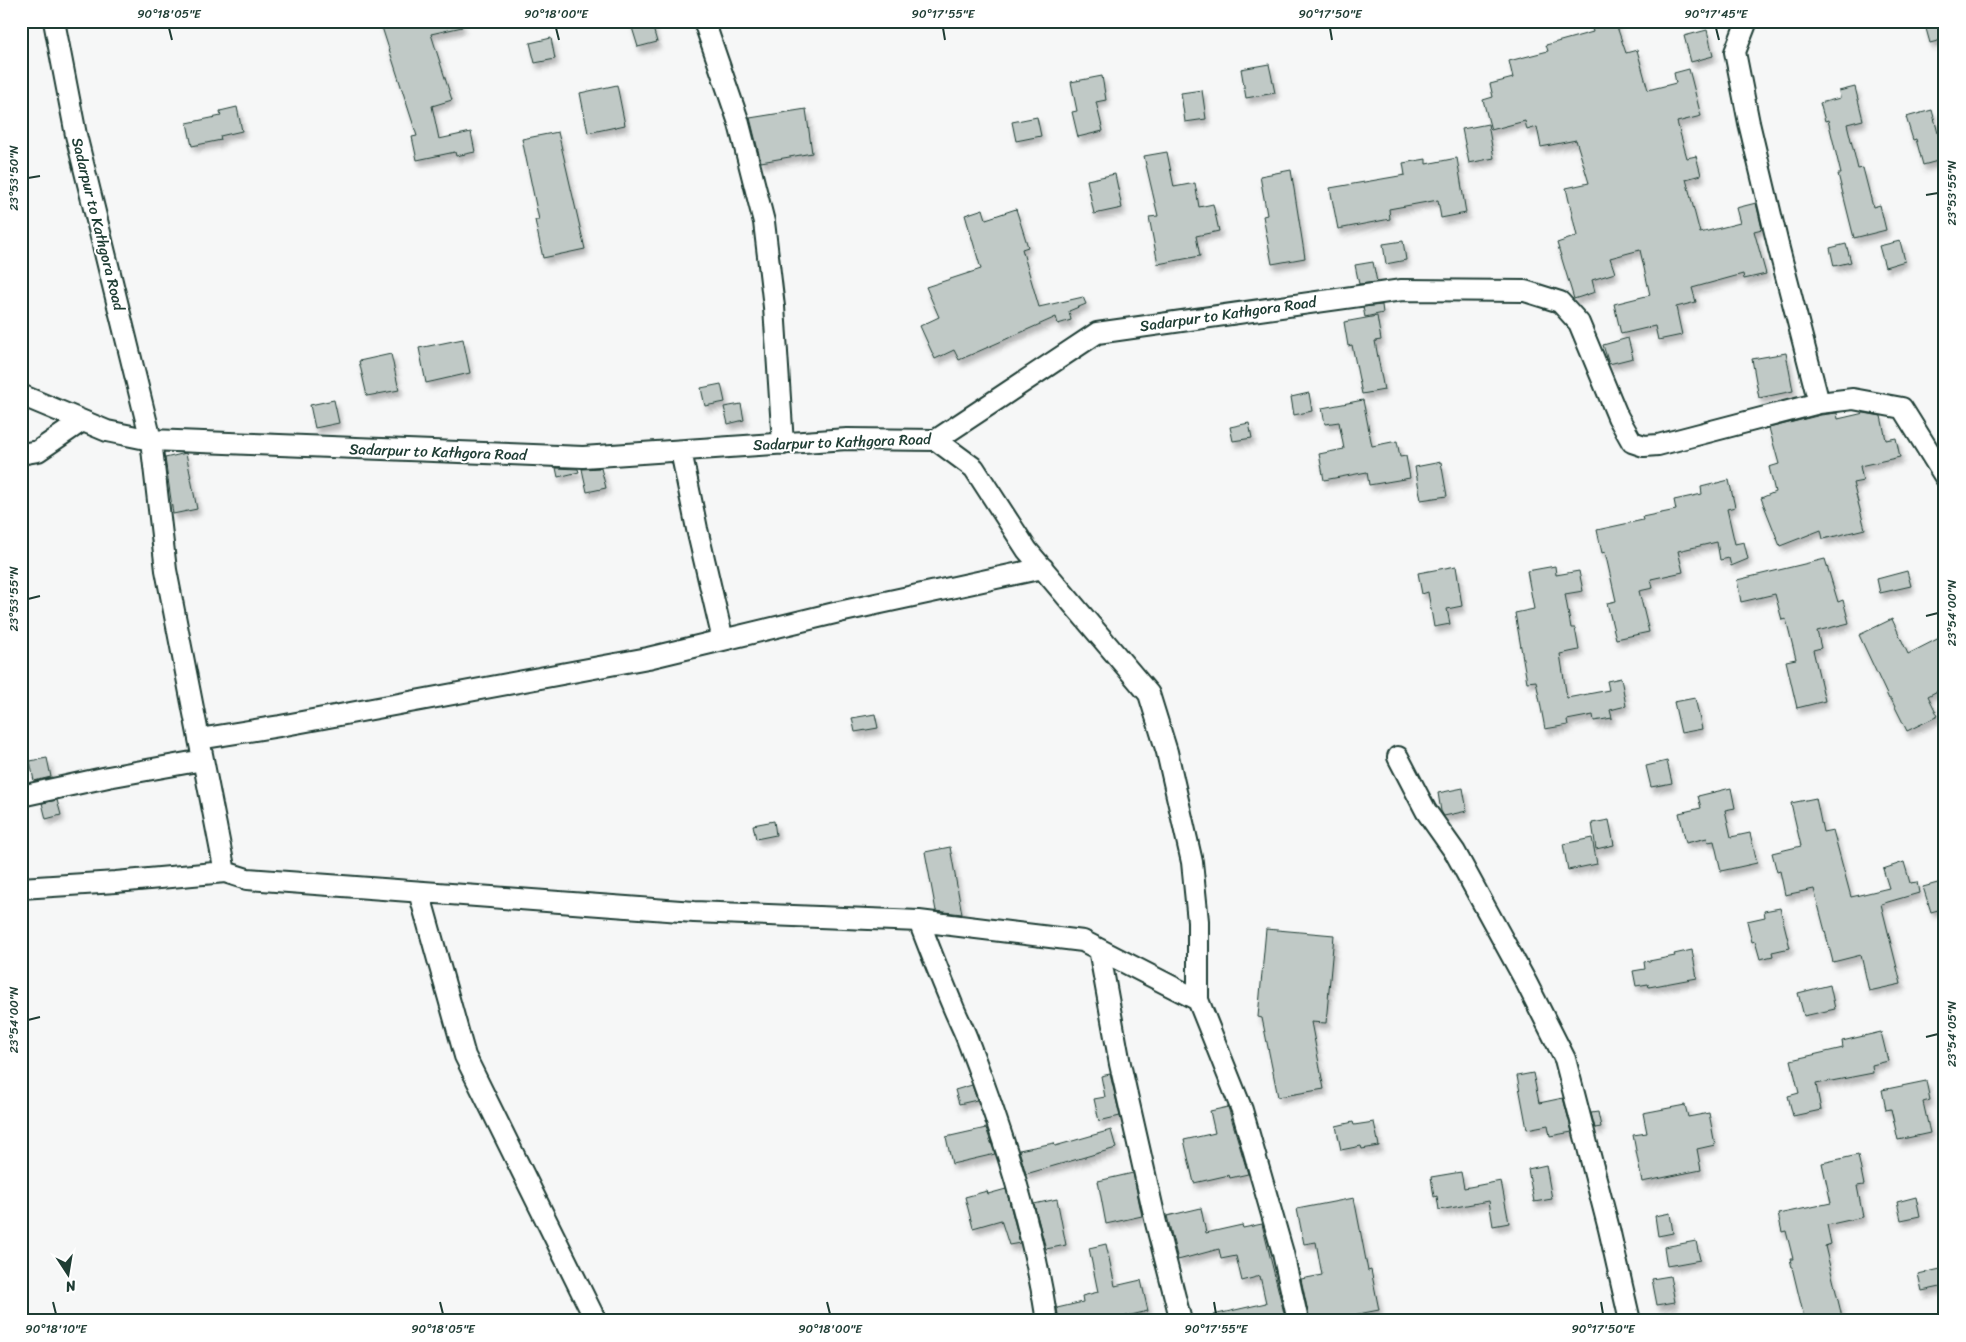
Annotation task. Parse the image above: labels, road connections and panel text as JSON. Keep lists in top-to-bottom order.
{
  "streets": {
    "street": ["Sadarpur to Kathgora Road"]
  },
  "north": "bottom",
  "coordinates": [
    "90°18'05\"E",
    "90°18'00\"E",
    "90°17'55\"E",
    "90°17'50\"E",
    "90°17'45\"E",
    "23°53'50\"N",
    "23°53'55\"N",
    "23°54'00\"N",
    "23°54'05\"N",
    "90°18'10\"E"
  ]
}
